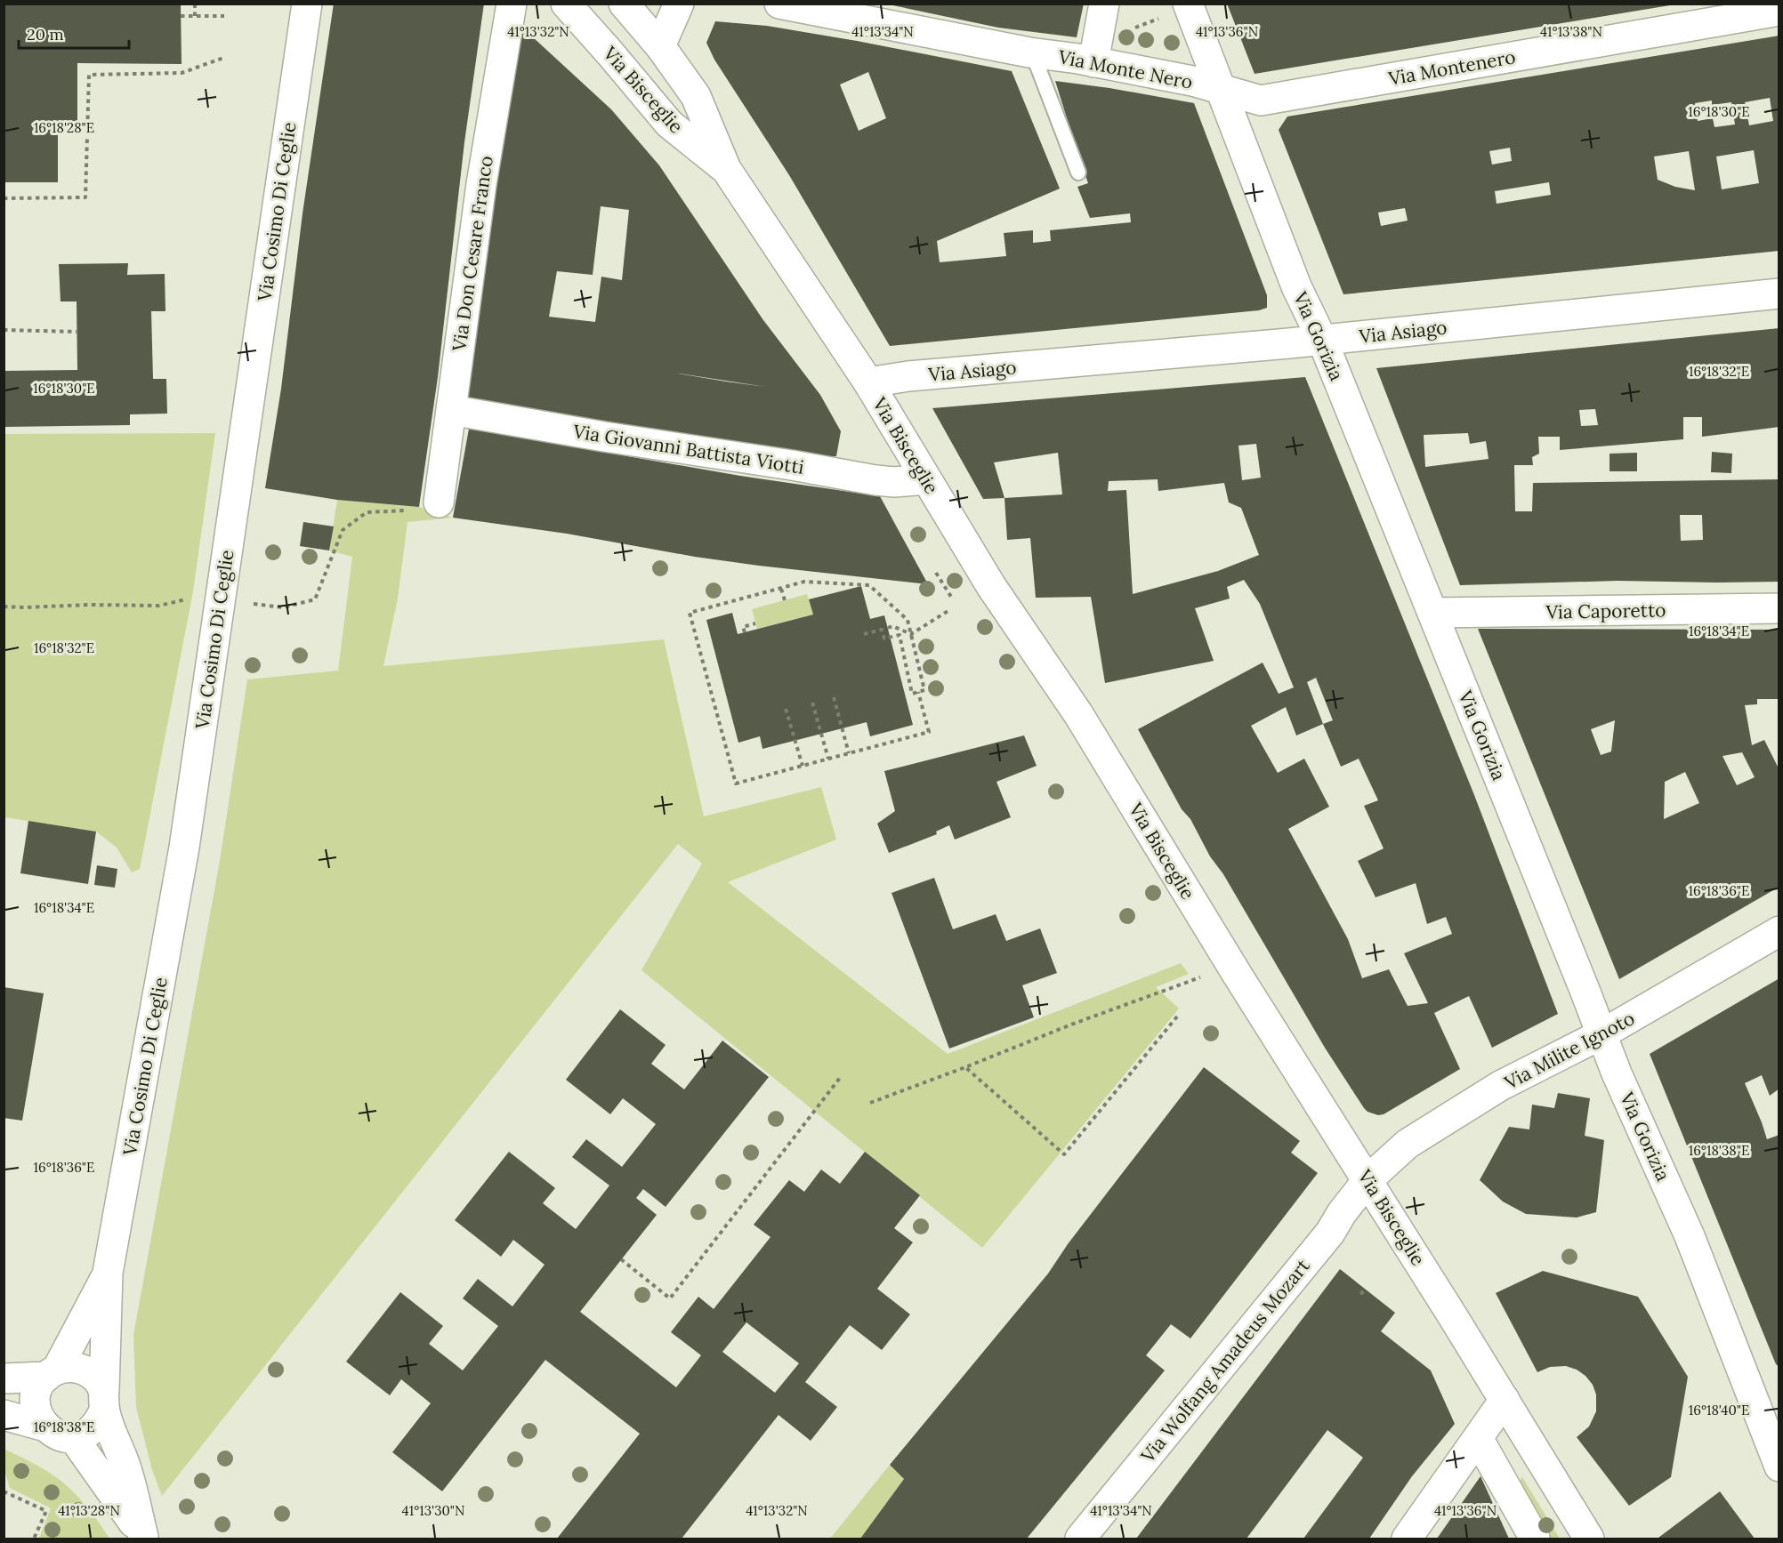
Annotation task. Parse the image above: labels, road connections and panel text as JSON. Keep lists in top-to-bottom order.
{
  "streets": {
    "street": [
      "Via Montenero",
      "Via Monte Nero",
      "Via Bisceglie",
      "Via Cosimo Di Ceglie",
      "Via Don Cesare Franco",
      "Via Asiago",
      "Via Gorizia",
      "Via Giovanni Battista Viotti",
      "Via Caporetto",
      "Via Milite Ignoto",
      "Via Wolfang Amadeus Mozart"
    ]
  },
  "crossings": [
    ["Via Montenero", "Via Monte Nero"],
    ["Via Montenero", "Via Gorizia"],
    ["Via Monte Nero", "Via Gorizia"],
    ["Via Bisceglie", "Via Asiago"],
    ["Via Bisceglie", "Via Giovanni Battista Viotti"],
    ["Via Bisceglie", "Via Milite Ignoto"],
    ["Via Bisceglie", "Via Wolfang Amadeus Mozart"],
    ["Via Don Cesare Franco", "Via Giovanni Battista Viotti"],
    ["Via Asiago", "Via Gorizia"],
    ["Via Gorizia", "Via Caporetto"],
    ["Via Gorizia", "Via Milite Ignoto"],
    ["Via Milite Ignoto", "Via Wolfang Amadeus Mozart"]
  ],
  "scale_bar": "20 m",
  "coordinates": [
    "41°13'32\"N",
    "41°13'34\"N",
    "41°13'36\"N",
    "41°13'38\"N",
    "16°18'30\"E",
    "16°18'28\"E",
    "16°18'32\"E",
    "16°18'34\"E",
    "16°18'36\"E",
    "16°18'38\"E",
    "16°18'40\"E",
    "41°13'28\"N",
    "41°13'30\"N"
  ]
}
